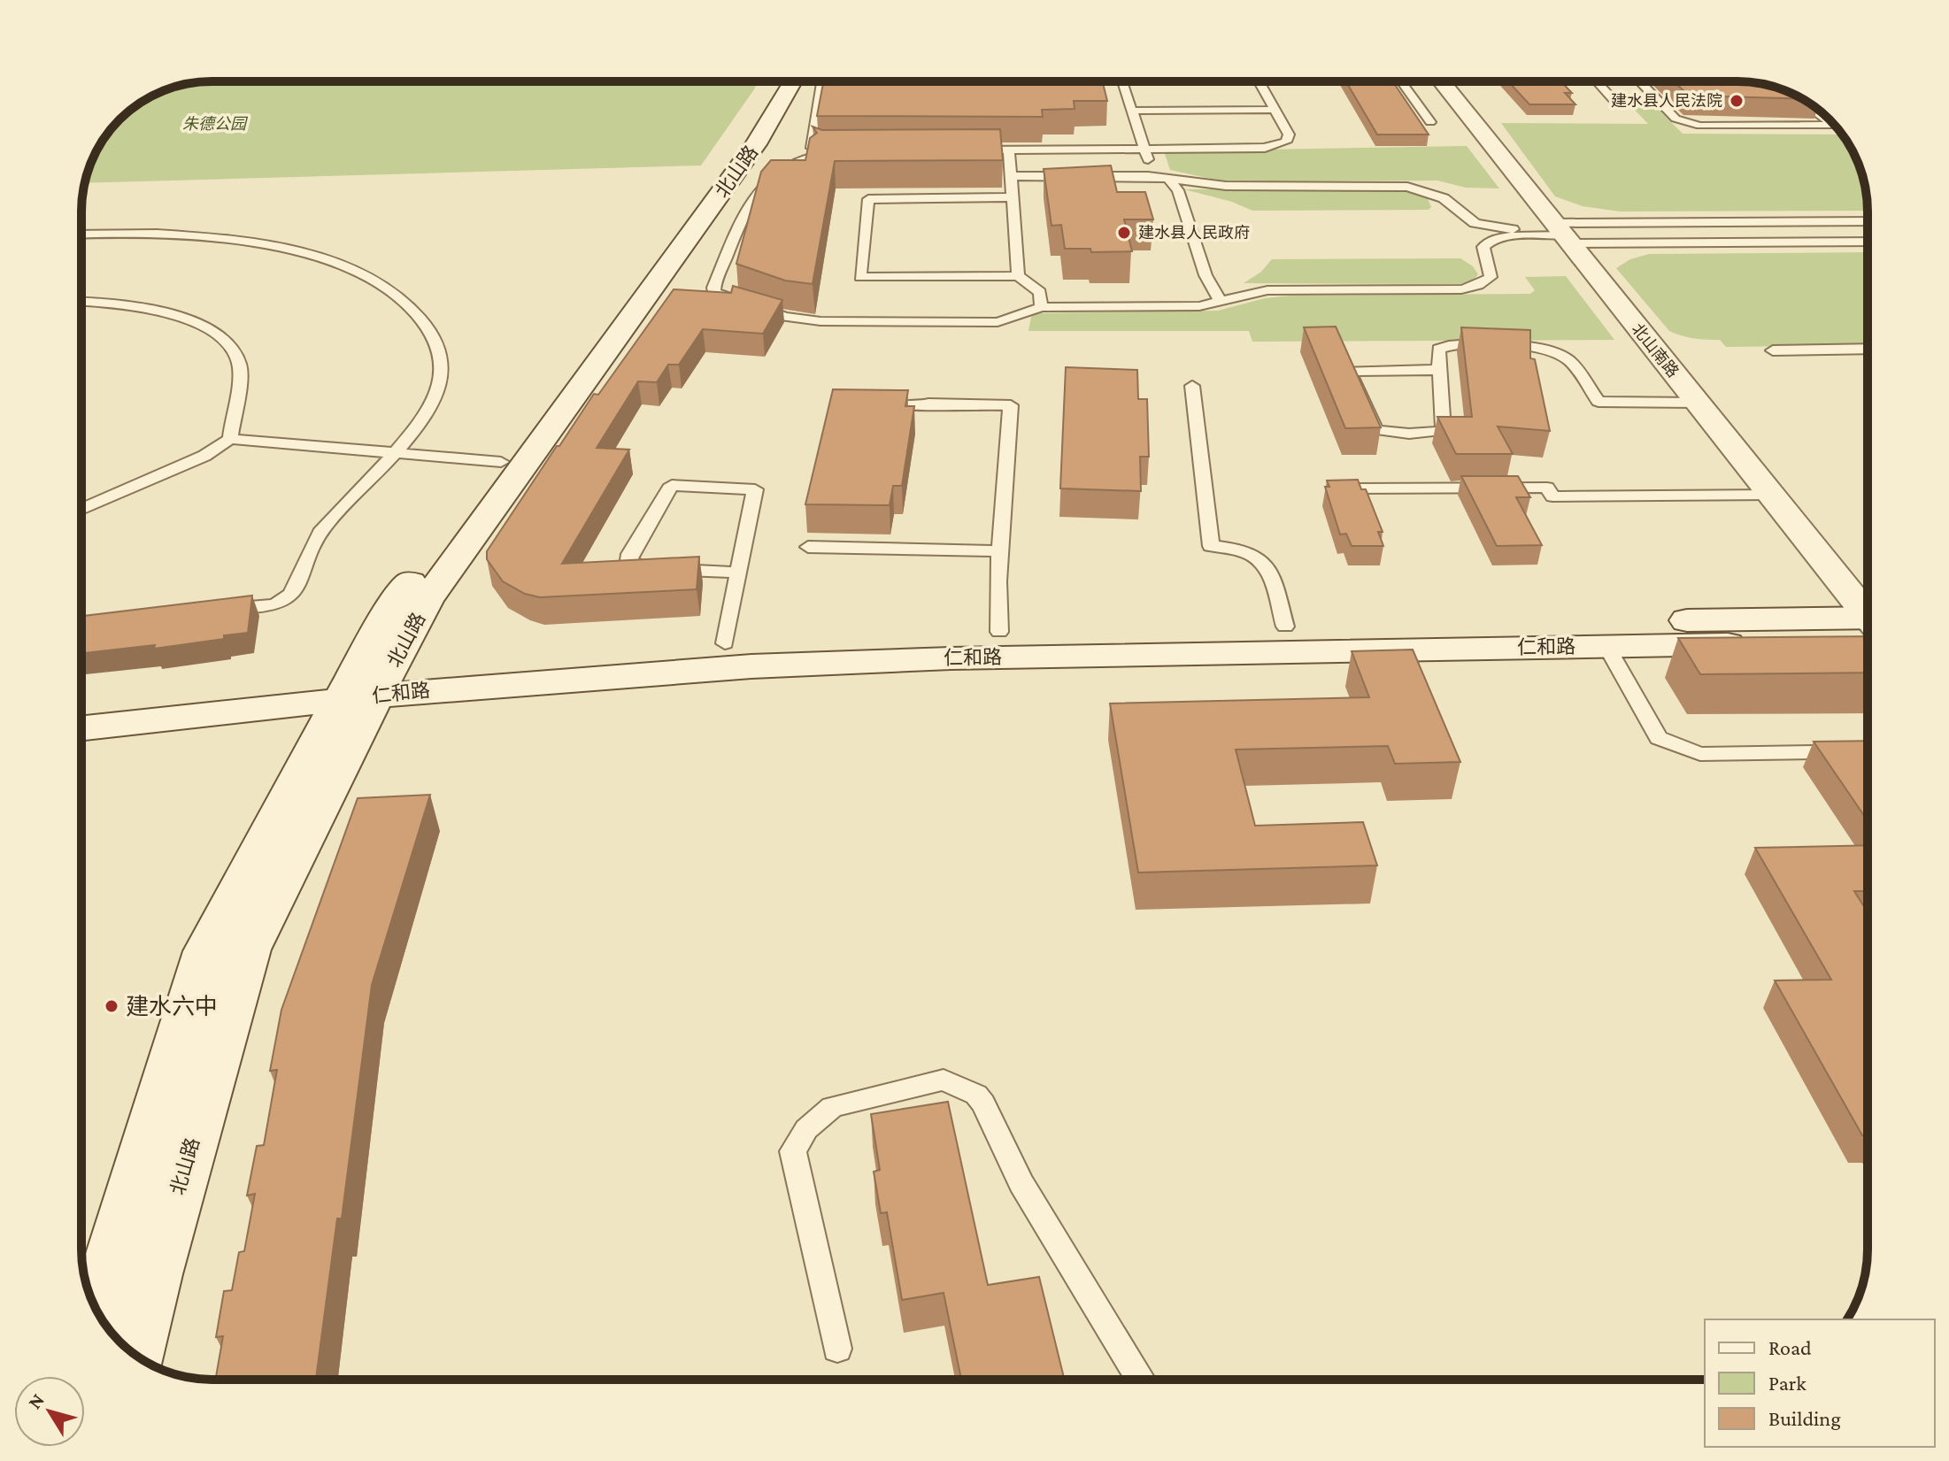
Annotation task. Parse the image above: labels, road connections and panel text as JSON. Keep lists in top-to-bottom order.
{
  "streets": {
    "street": ["北山路", "北山南路", "仁和路"]
  },
  "crossings": [
    ["北山路", "仁和路"]
  ],
  "parks": ["朱德公园"],
  "places": ["建水县人民法院", "建水县人民政府", "建水六中"],
  "legend": ["Road", "Park", "Building"],
  "north": "top left"
}
